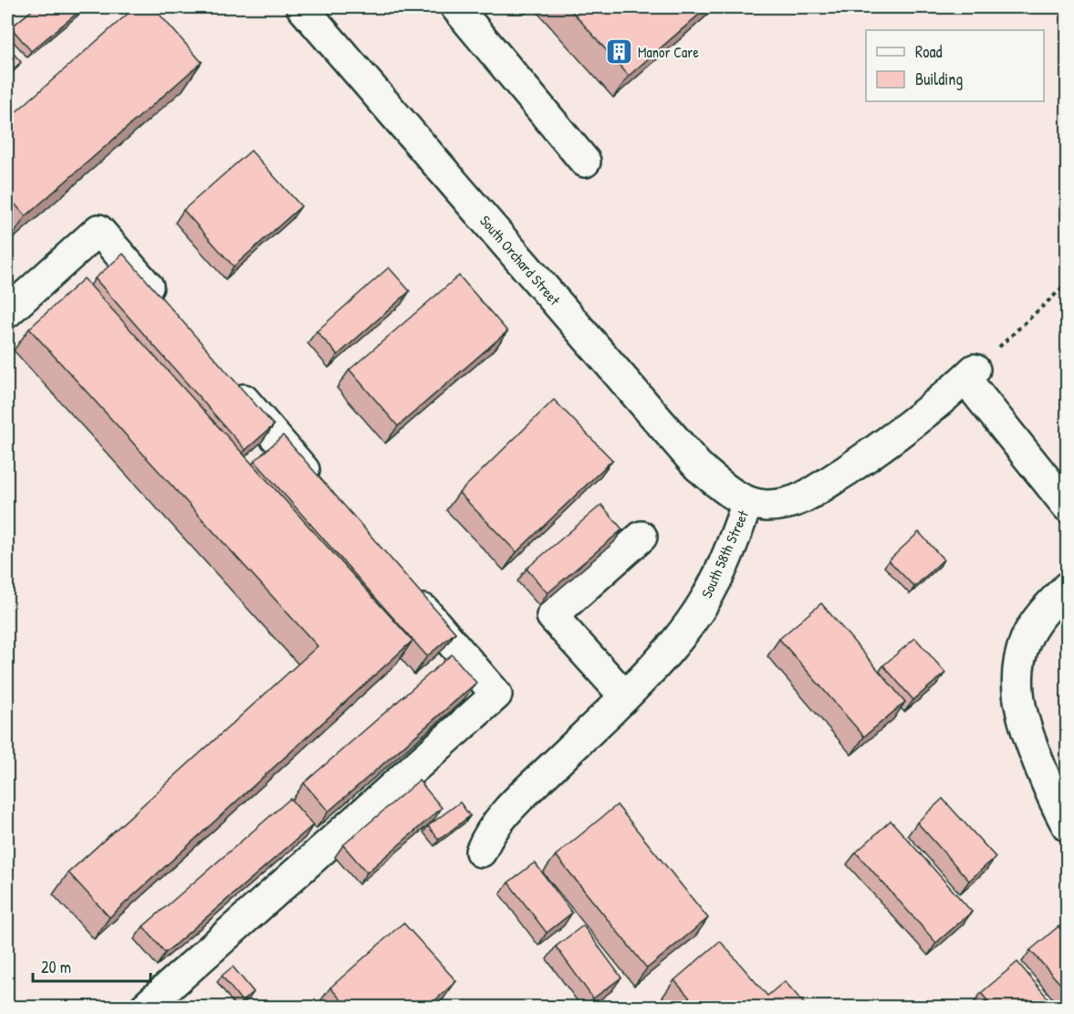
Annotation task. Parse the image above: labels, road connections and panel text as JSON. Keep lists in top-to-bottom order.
{
  "streets": {
    "street": ["South Orchard Street", "South 58th Street"]
  },
  "crossings": [
    ["South Orchard Street", "South 58th Street"]
  ],
  "places": {
    "building": ["Manor Care"]
  },
  "legend": ["Road", "Building"],
  "scale_bar": "20 m"
}
